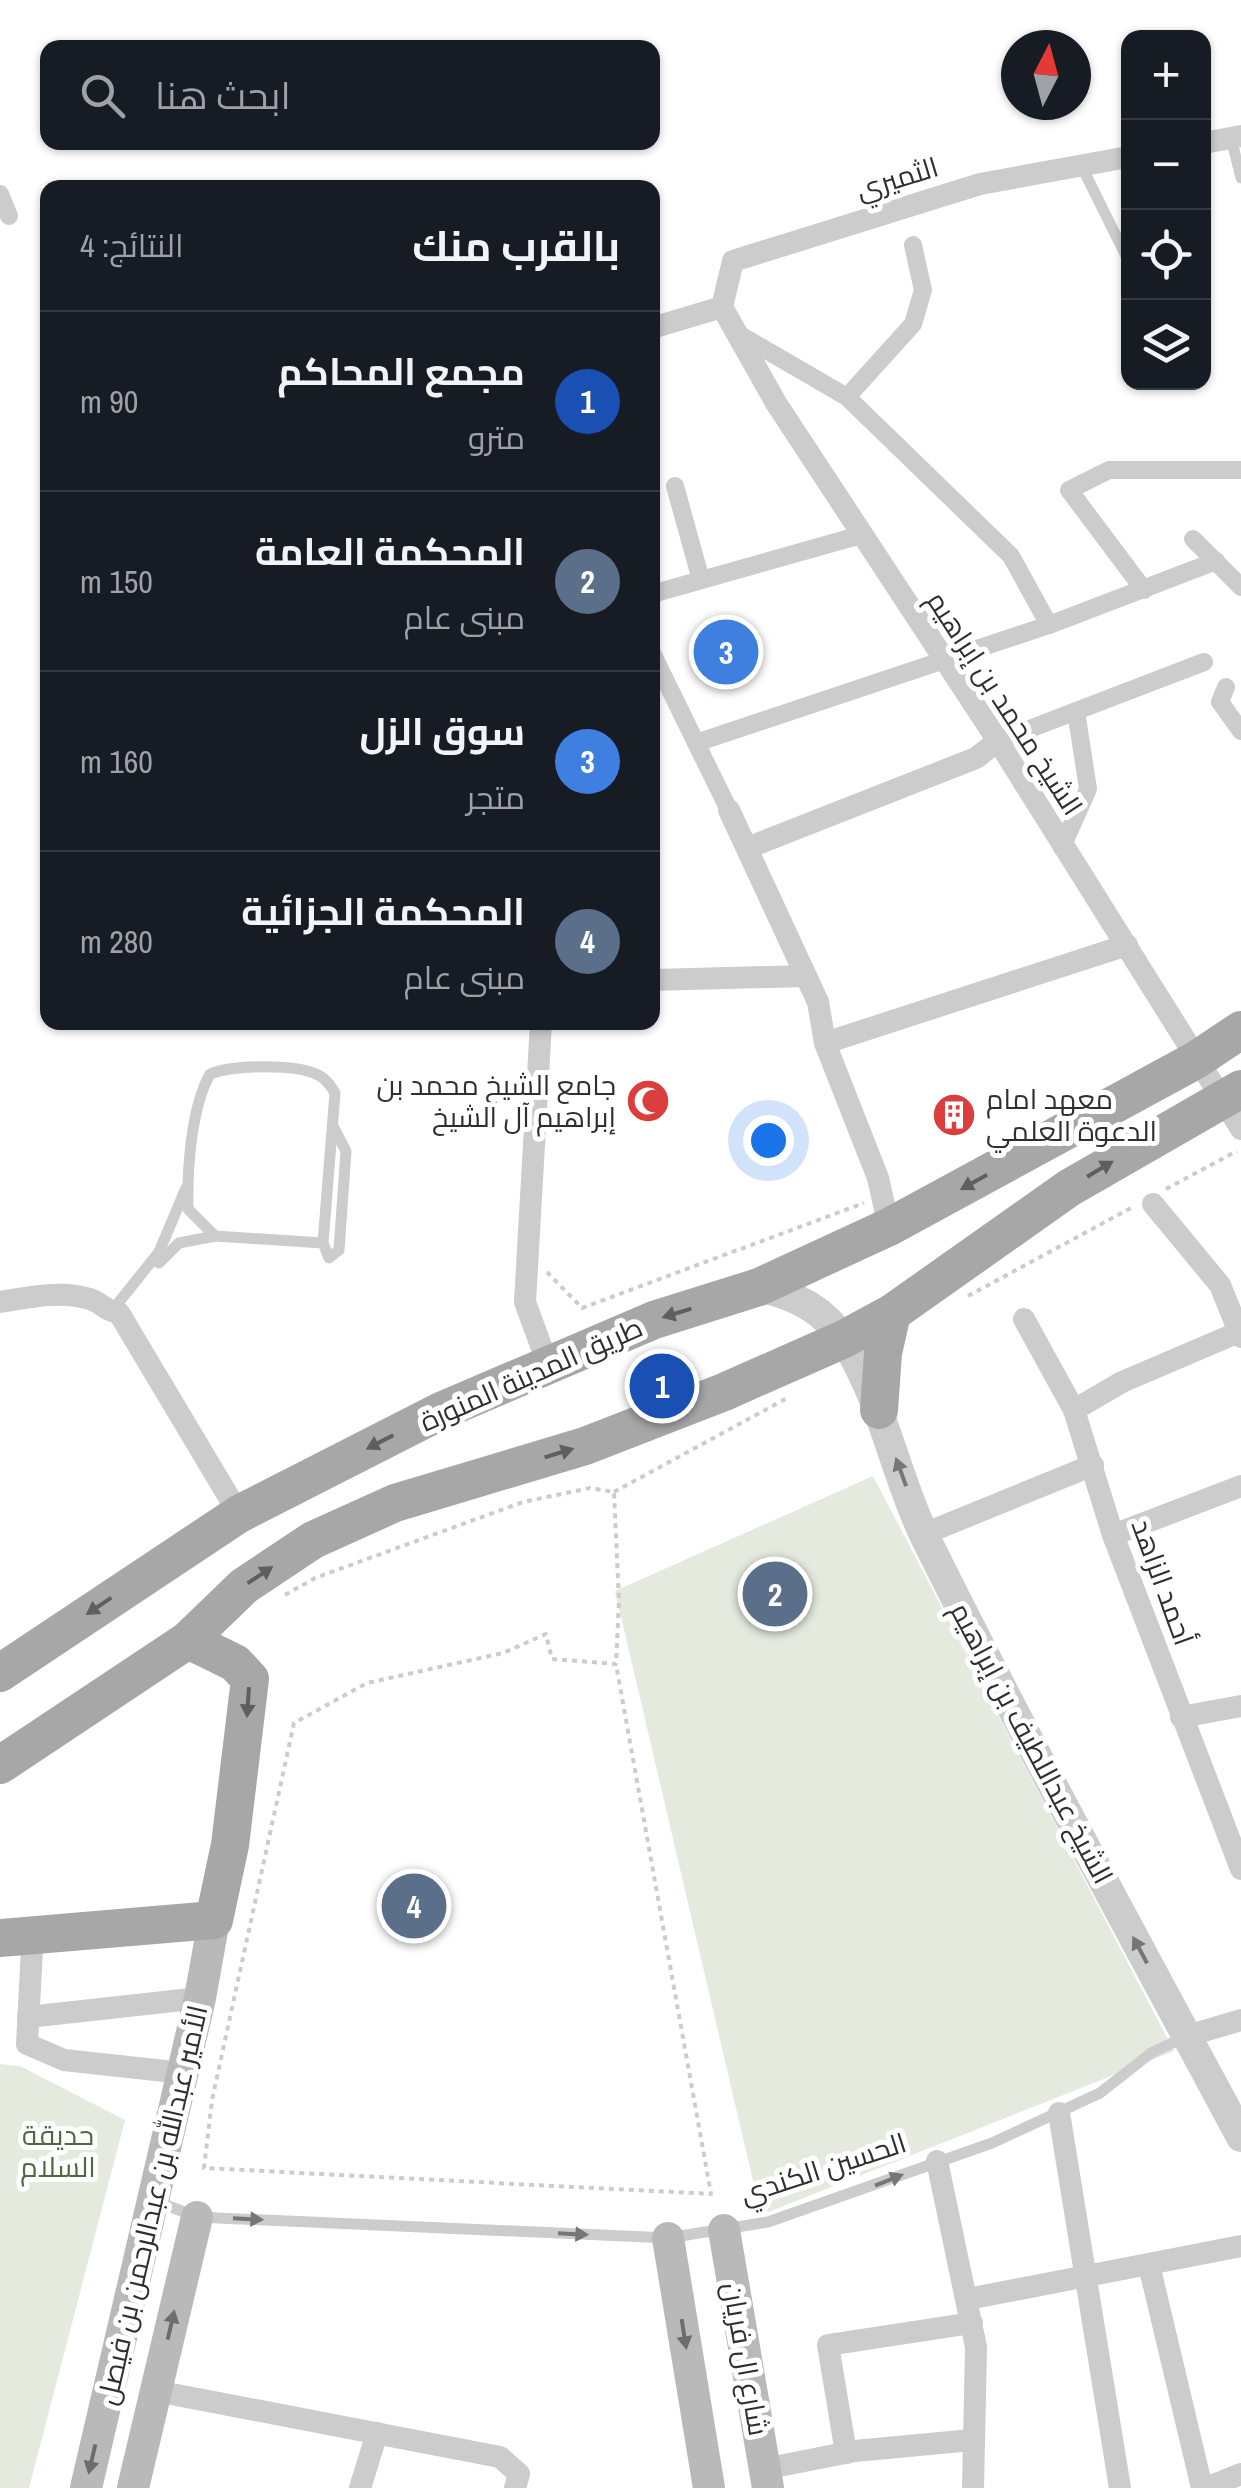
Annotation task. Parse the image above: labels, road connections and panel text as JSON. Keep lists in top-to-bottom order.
{
  "streets": {
    "main road": ["طريق المدينة المنورة", "الأمير عبدالله بن عبدالرحمن بن فيصل", "شارع ال فريان"],
    "street": [
      "الثميري",
      "الشيخ محمد بن إبراهيم",
      "أحمد الزاهد",
      "الشيخ عبداللطيف بن إبراهيم",
      "الحسين الكندي"
    ]
  },
  "crossings": [
    ["الثميري", "الشيخ محمد بن إبراهيم"],
    ["الشيخ محمد بن إبراهيم", "طريق المدينة المنورة"],
    ["طريق المدينة المنورة", "الشيخ عبداللطيف بن إبراهيم"],
    ["الشيخ عبداللطيف بن إبراهيم", "الحسين الكندي"],
    ["الحسين الكندي", "الأمير عبدالله بن عبدالرحمن بن فيصل"],
    ["الحسين الكندي", "شارع ال فريان"]
  ],
  "one_way": ["الشيخ عبداللطيف بن إبراهيم", "الحسين الكندي"],
  "parks": ["حديقة السلام"],
  "places": {
    "mosque": ["جامع الشيخ محمد بن إبراهيم آل الشيخ"],
    "building": ["معهد امام الدعوة العلمي"]
  },
  "north": "top",
  "page": {
    "map_buttons": ["+", "−"],
    "search": "ابحث هنا",
    "heading": ["بالقرب منك", "النتائج: 4"],
    "list": [
      {
        "mark": "1",
        "name": "مجمع المحاكم",
        "note": "مترو",
        "value": "90 m"
      },
      {
        "mark": "2",
        "name": "المحكمة العامة",
        "note": "مبنى عام",
        "value": "150 m"
      },
      {
        "mark": "3",
        "name": "سوق الزل",
        "note": "متجر",
        "value": "160 m"
      },
      {
        "mark": "4",
        "name": "المحكمة الجزائية",
        "note": "مبنى عام",
        "value": "280 m"
      }
    ],
    "pins": [
      "3",
      "1",
      "2",
      "4"
    ]
  }
}
